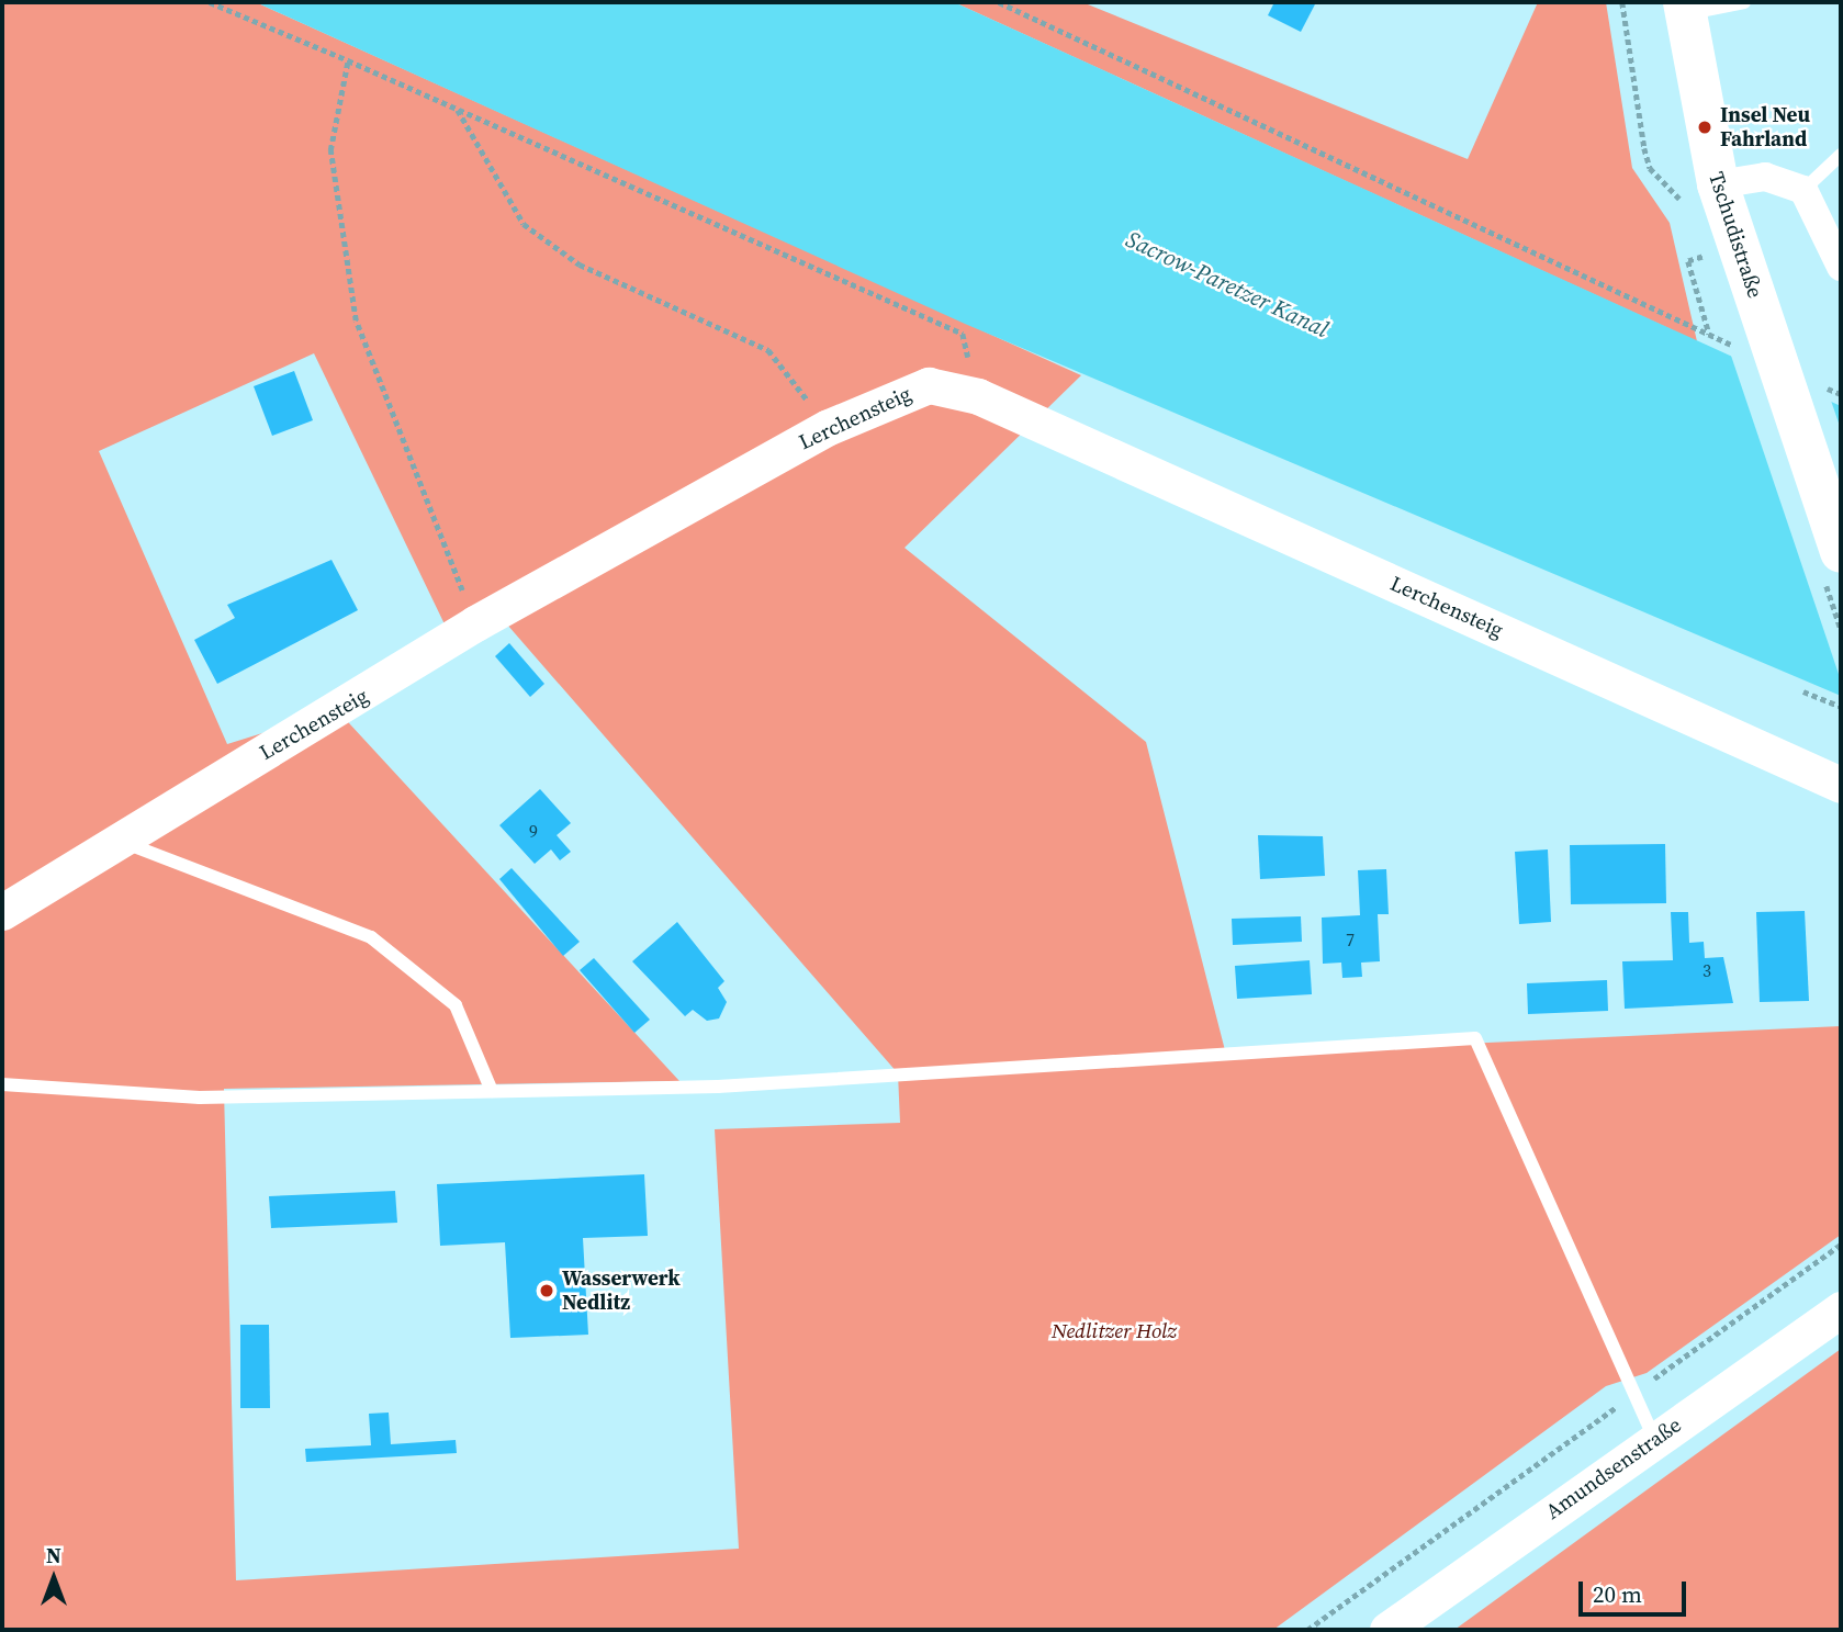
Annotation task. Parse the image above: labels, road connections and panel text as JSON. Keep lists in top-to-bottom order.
{
  "streets": {
    "main road": ["Tschudistraße"],
    "street": ["Lerchensteig", "Amundsenstraße"]
  },
  "water": ["Sacrow-Paretzer Kanal"],
  "parks": ["Nedlitzer Holz"],
  "places": ["Insel Neu Fahrland", "Wasserwerk Nedlitz"],
  "house_numbers": ["9", "7", "3"],
  "scale_bar": "20 m",
  "north": "top"
}
